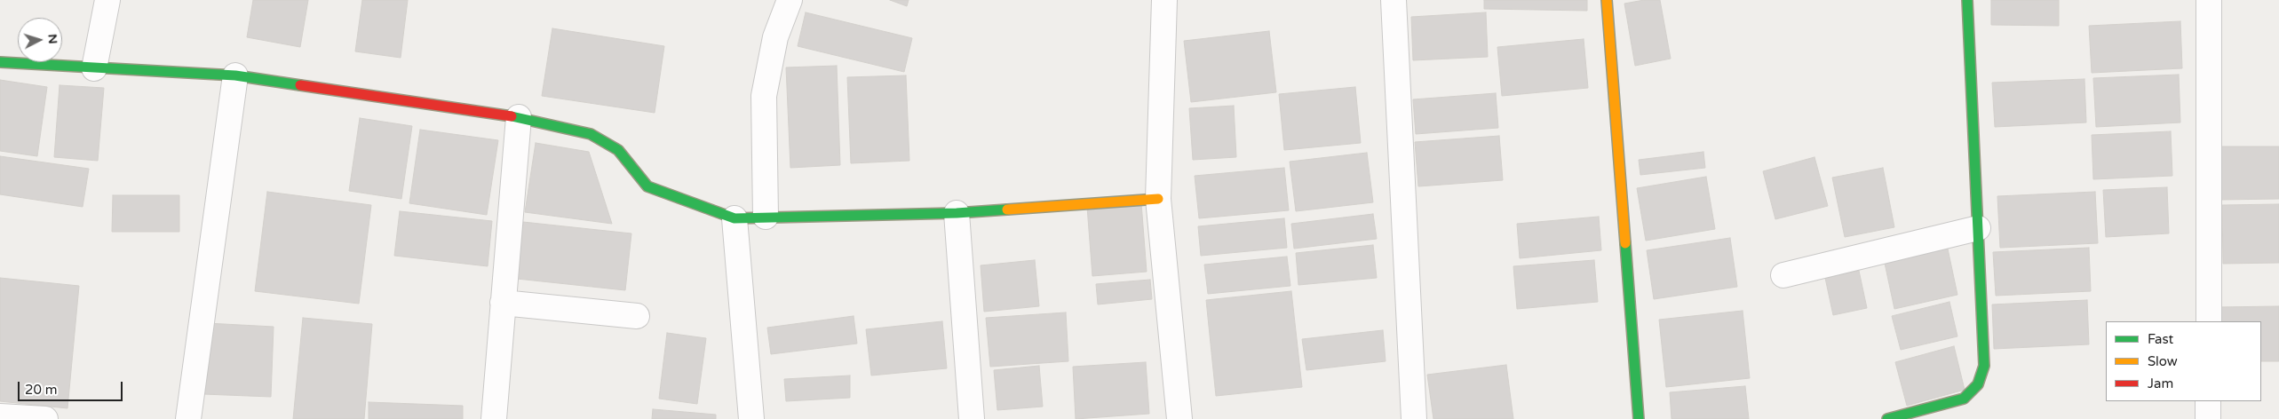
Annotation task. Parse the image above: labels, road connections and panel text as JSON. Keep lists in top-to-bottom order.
{
  "legend": ["Fast", "Slow", "Jam"],
  "scale_bar": "20 m",
  "north": "right"
}
